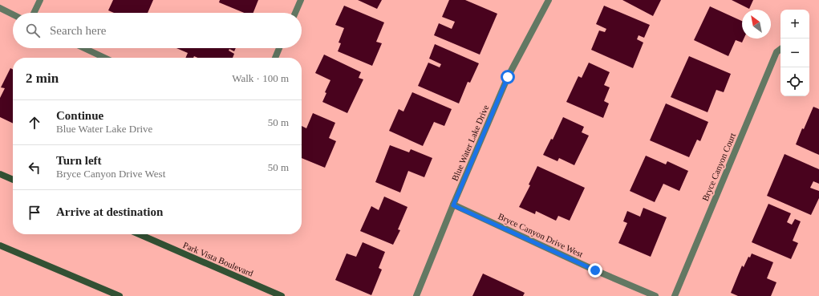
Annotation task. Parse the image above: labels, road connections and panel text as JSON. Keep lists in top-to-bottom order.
{
  "streets": {
    "main road": ["Park Vista Boulevard"],
    "street": ["Blue Water Lake Drive", "Bryce Canyon Court", "Bryce Canyon Drive West"]
  },
  "crossings": [
    ["Blue Water Lake Drive", "Bryce Canyon Drive West"]
  ],
  "north": "top left",
  "page": {
    "map_buttons": ["+", "−"],
    "search": "Search here",
    "heading": ["2 min", "Walk · 100 m"],
    "list": [
      ["Continue", "Blue Water Lake Drive", "50 m"],
      ["Turn left", "Bryce Canyon Drive West", "50 m"],
      "Arrive at destination"
    ]
  }
}
